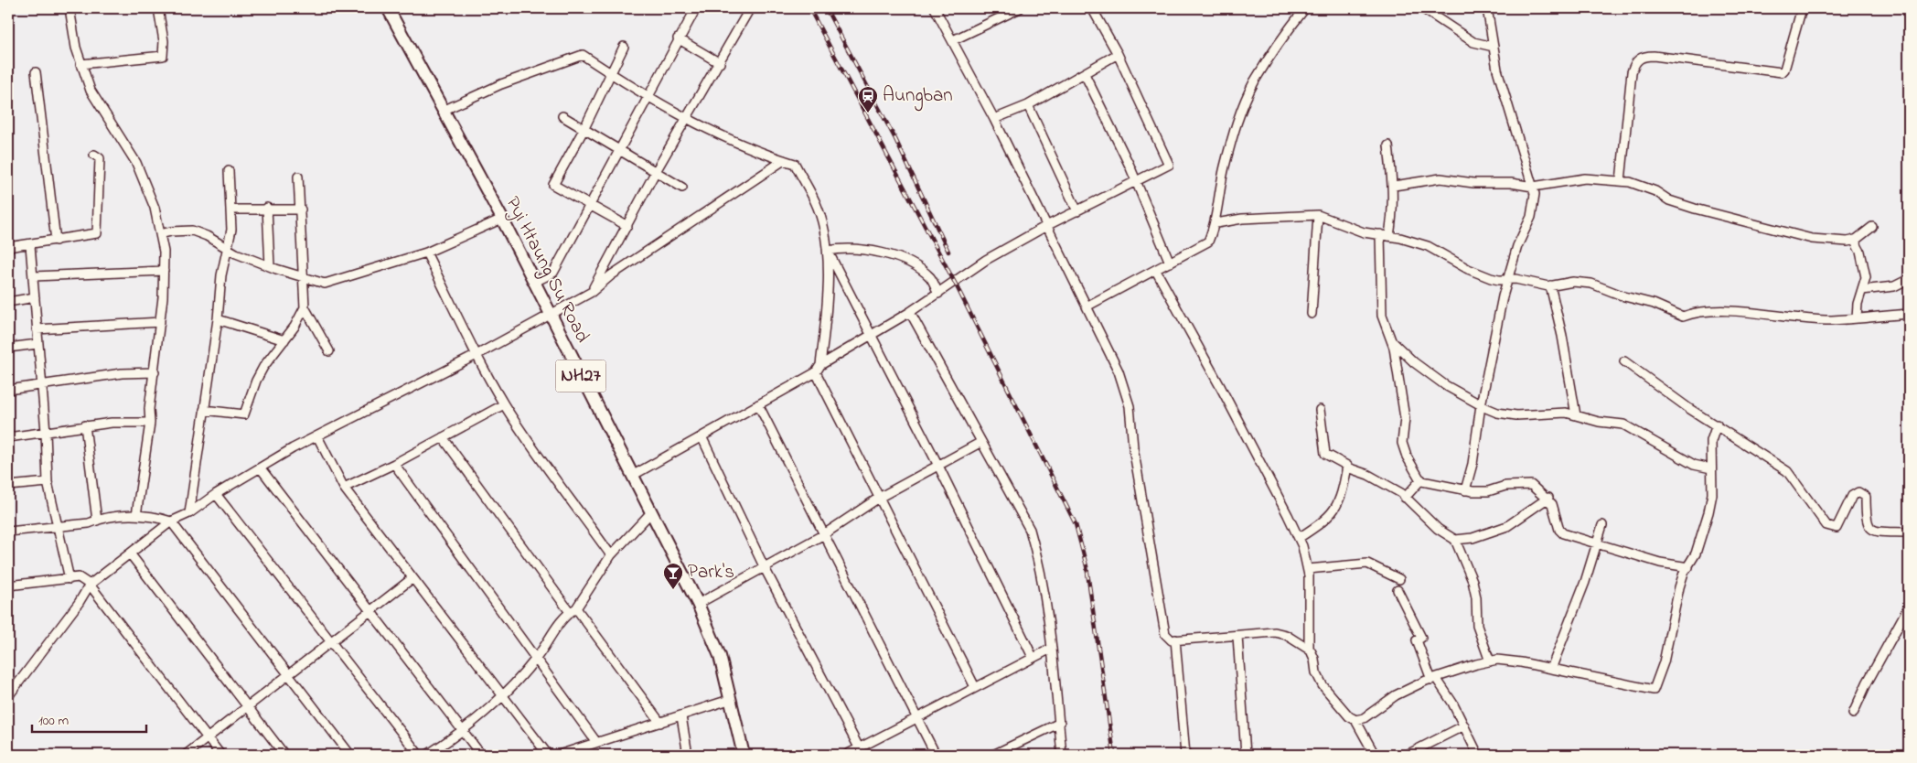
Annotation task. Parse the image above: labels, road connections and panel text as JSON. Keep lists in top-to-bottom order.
{
  "streets": {
    "highway": ["Pyi Htaung Su Road", "NH27"]
  },
  "places": {
    "station": ["Aungban"],
    "bar": ["Park's"]
  },
  "scale_bar": "100 m"
}
